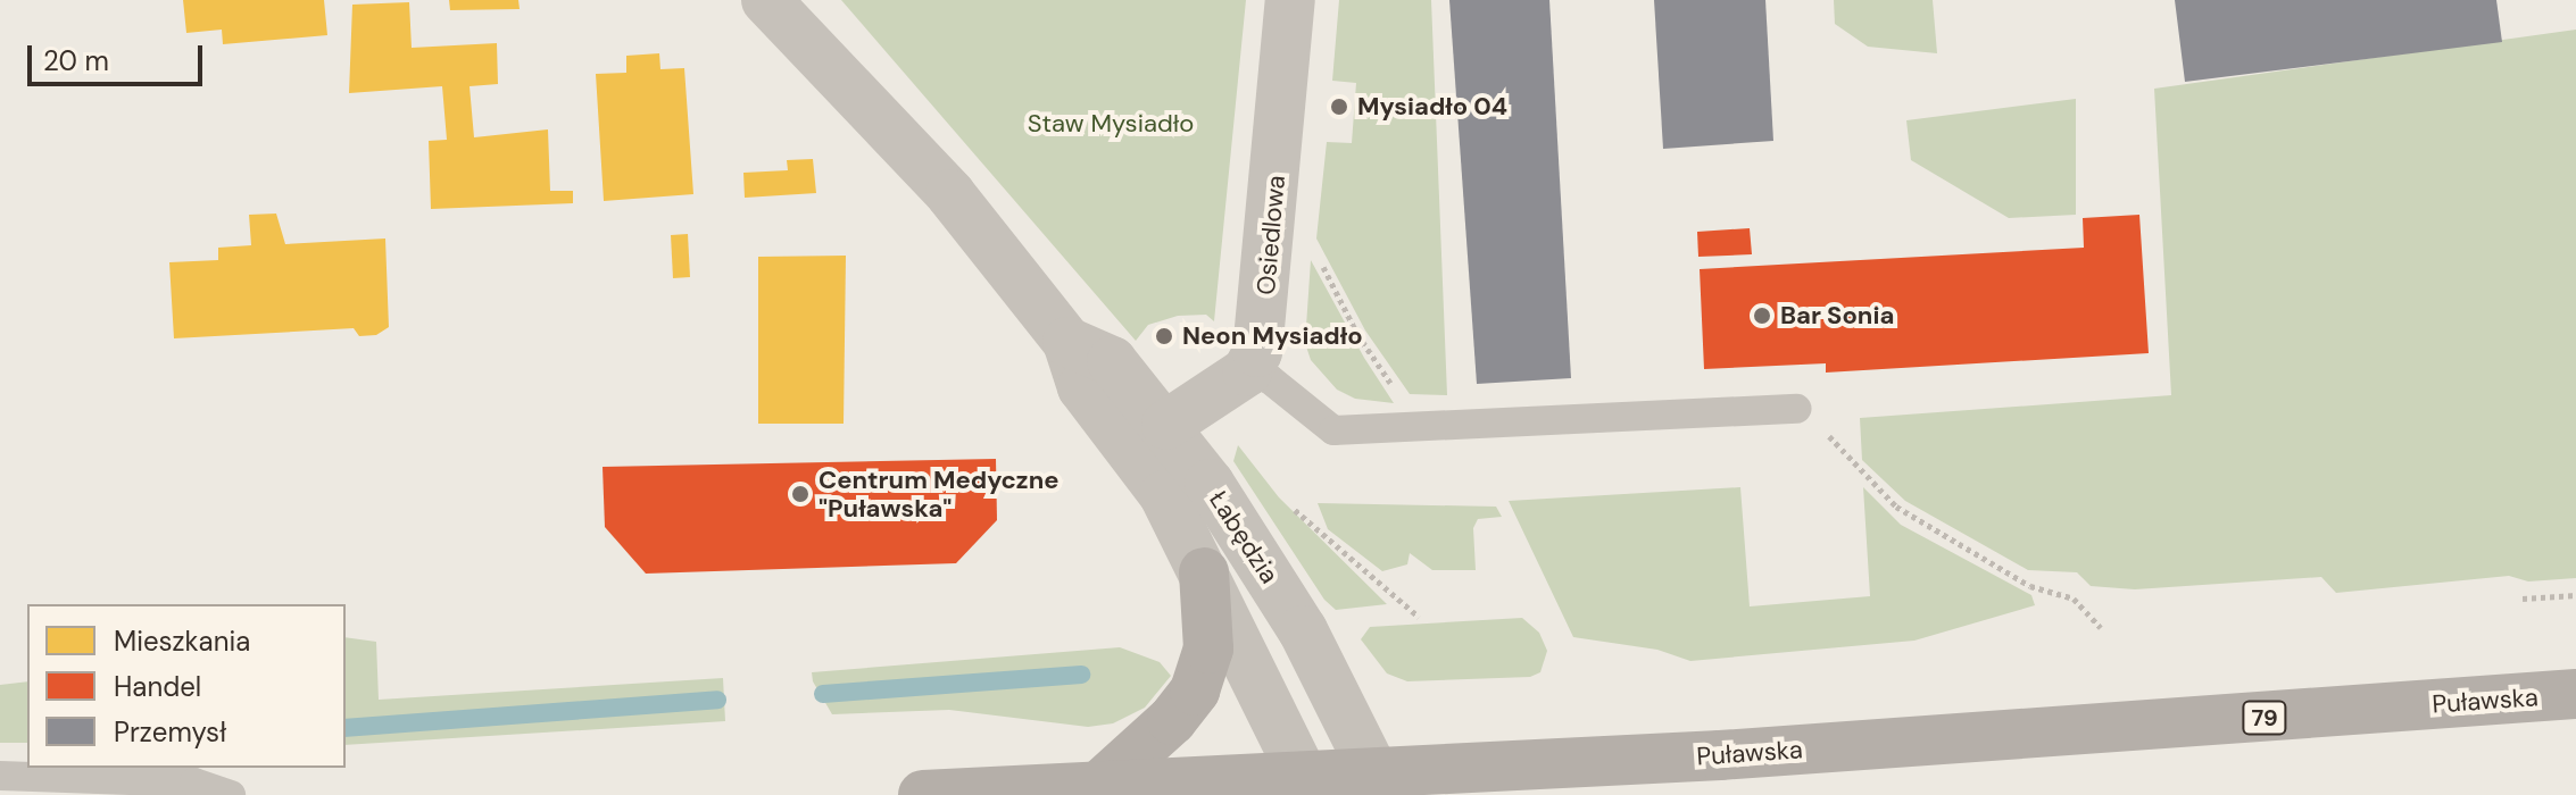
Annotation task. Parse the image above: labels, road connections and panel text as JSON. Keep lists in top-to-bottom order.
{
  "streets": {
    "main road": ["Puławska", "79"],
    "street": ["Osiedlowa", "Łabędzia"]
  },
  "crossings": [
    ["Łabędzia", "Puławska"]
  ],
  "parks": ["Staw Mysiadło"],
  "places": [
    "Mysiadło 04",
    "Bar Sonia",
    "Neon Mysiadło",
    "Centrum Medyczne \"Puławska\""
  ],
  "legend": ["Mieszkania", "Handel", "Przemysł"],
  "scale_bar": "20 m"
}
